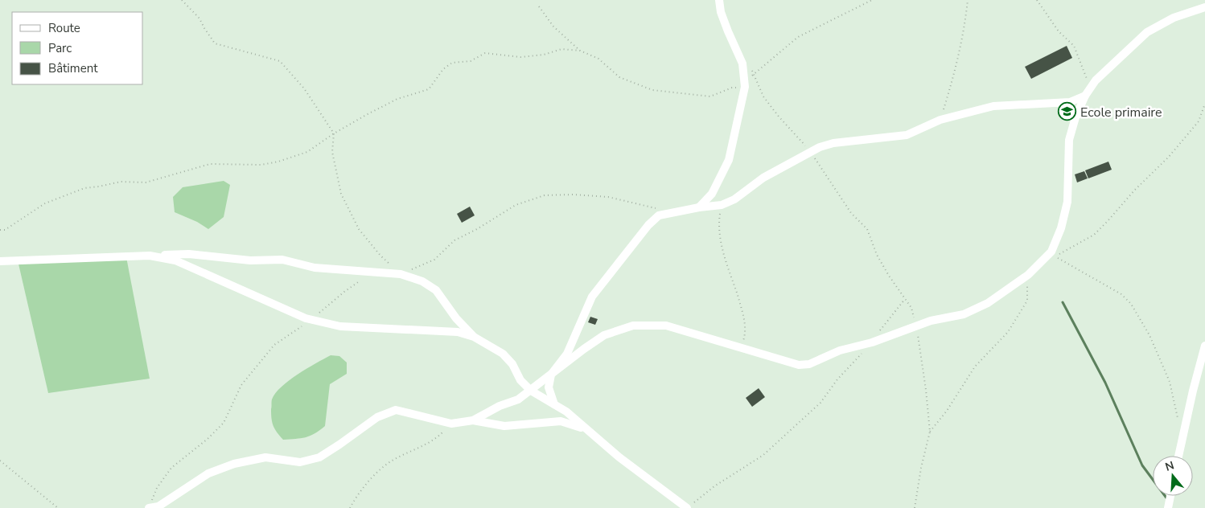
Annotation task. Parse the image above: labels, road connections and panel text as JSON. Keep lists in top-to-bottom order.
{
  "places": {
    "school or university": ["Ecole primaire"]
  },
  "legend": ["Route", "Parc", "Bâtiment"],
  "north": "top"
}
